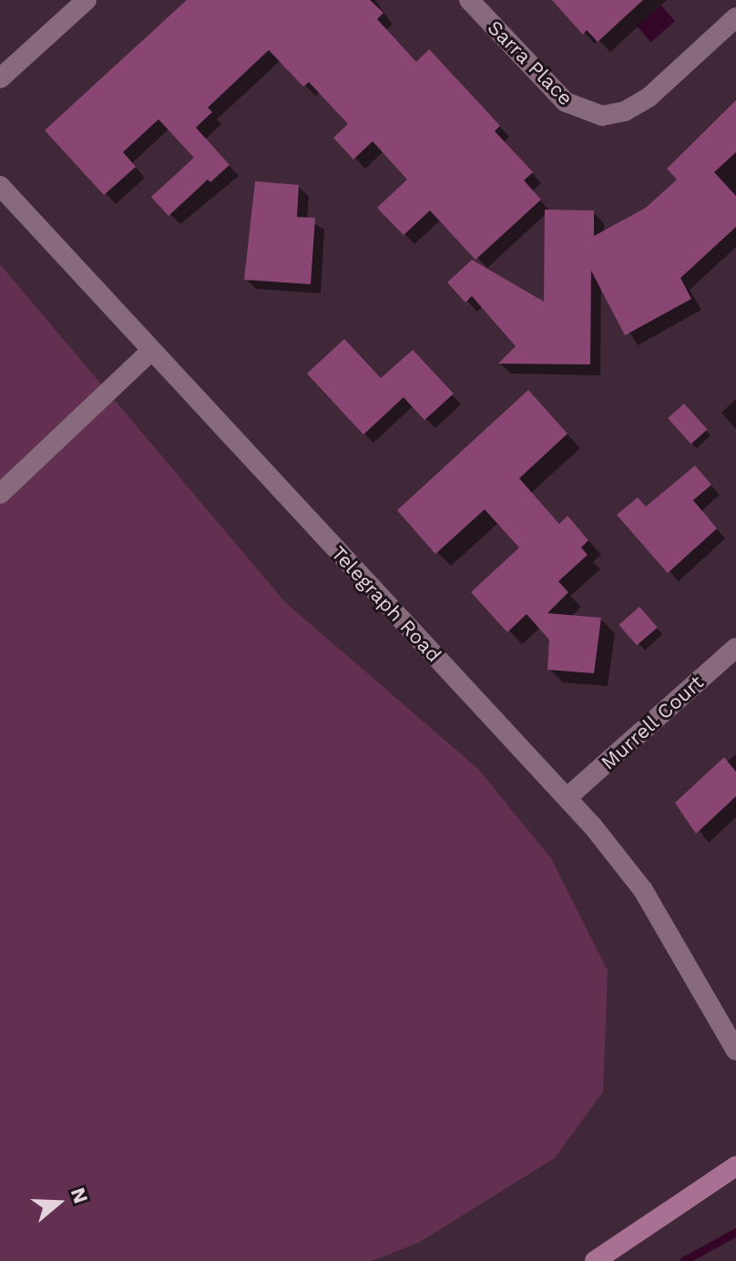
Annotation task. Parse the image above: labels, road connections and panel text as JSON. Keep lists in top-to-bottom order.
{
  "streets": {
    "street": ["Sarra Place", "Telegraph Road", "Murrell Court"]
  },
  "crossings": [
    ["Telegraph Road", "Murrell Court"]
  ],
  "north": "right"
}
